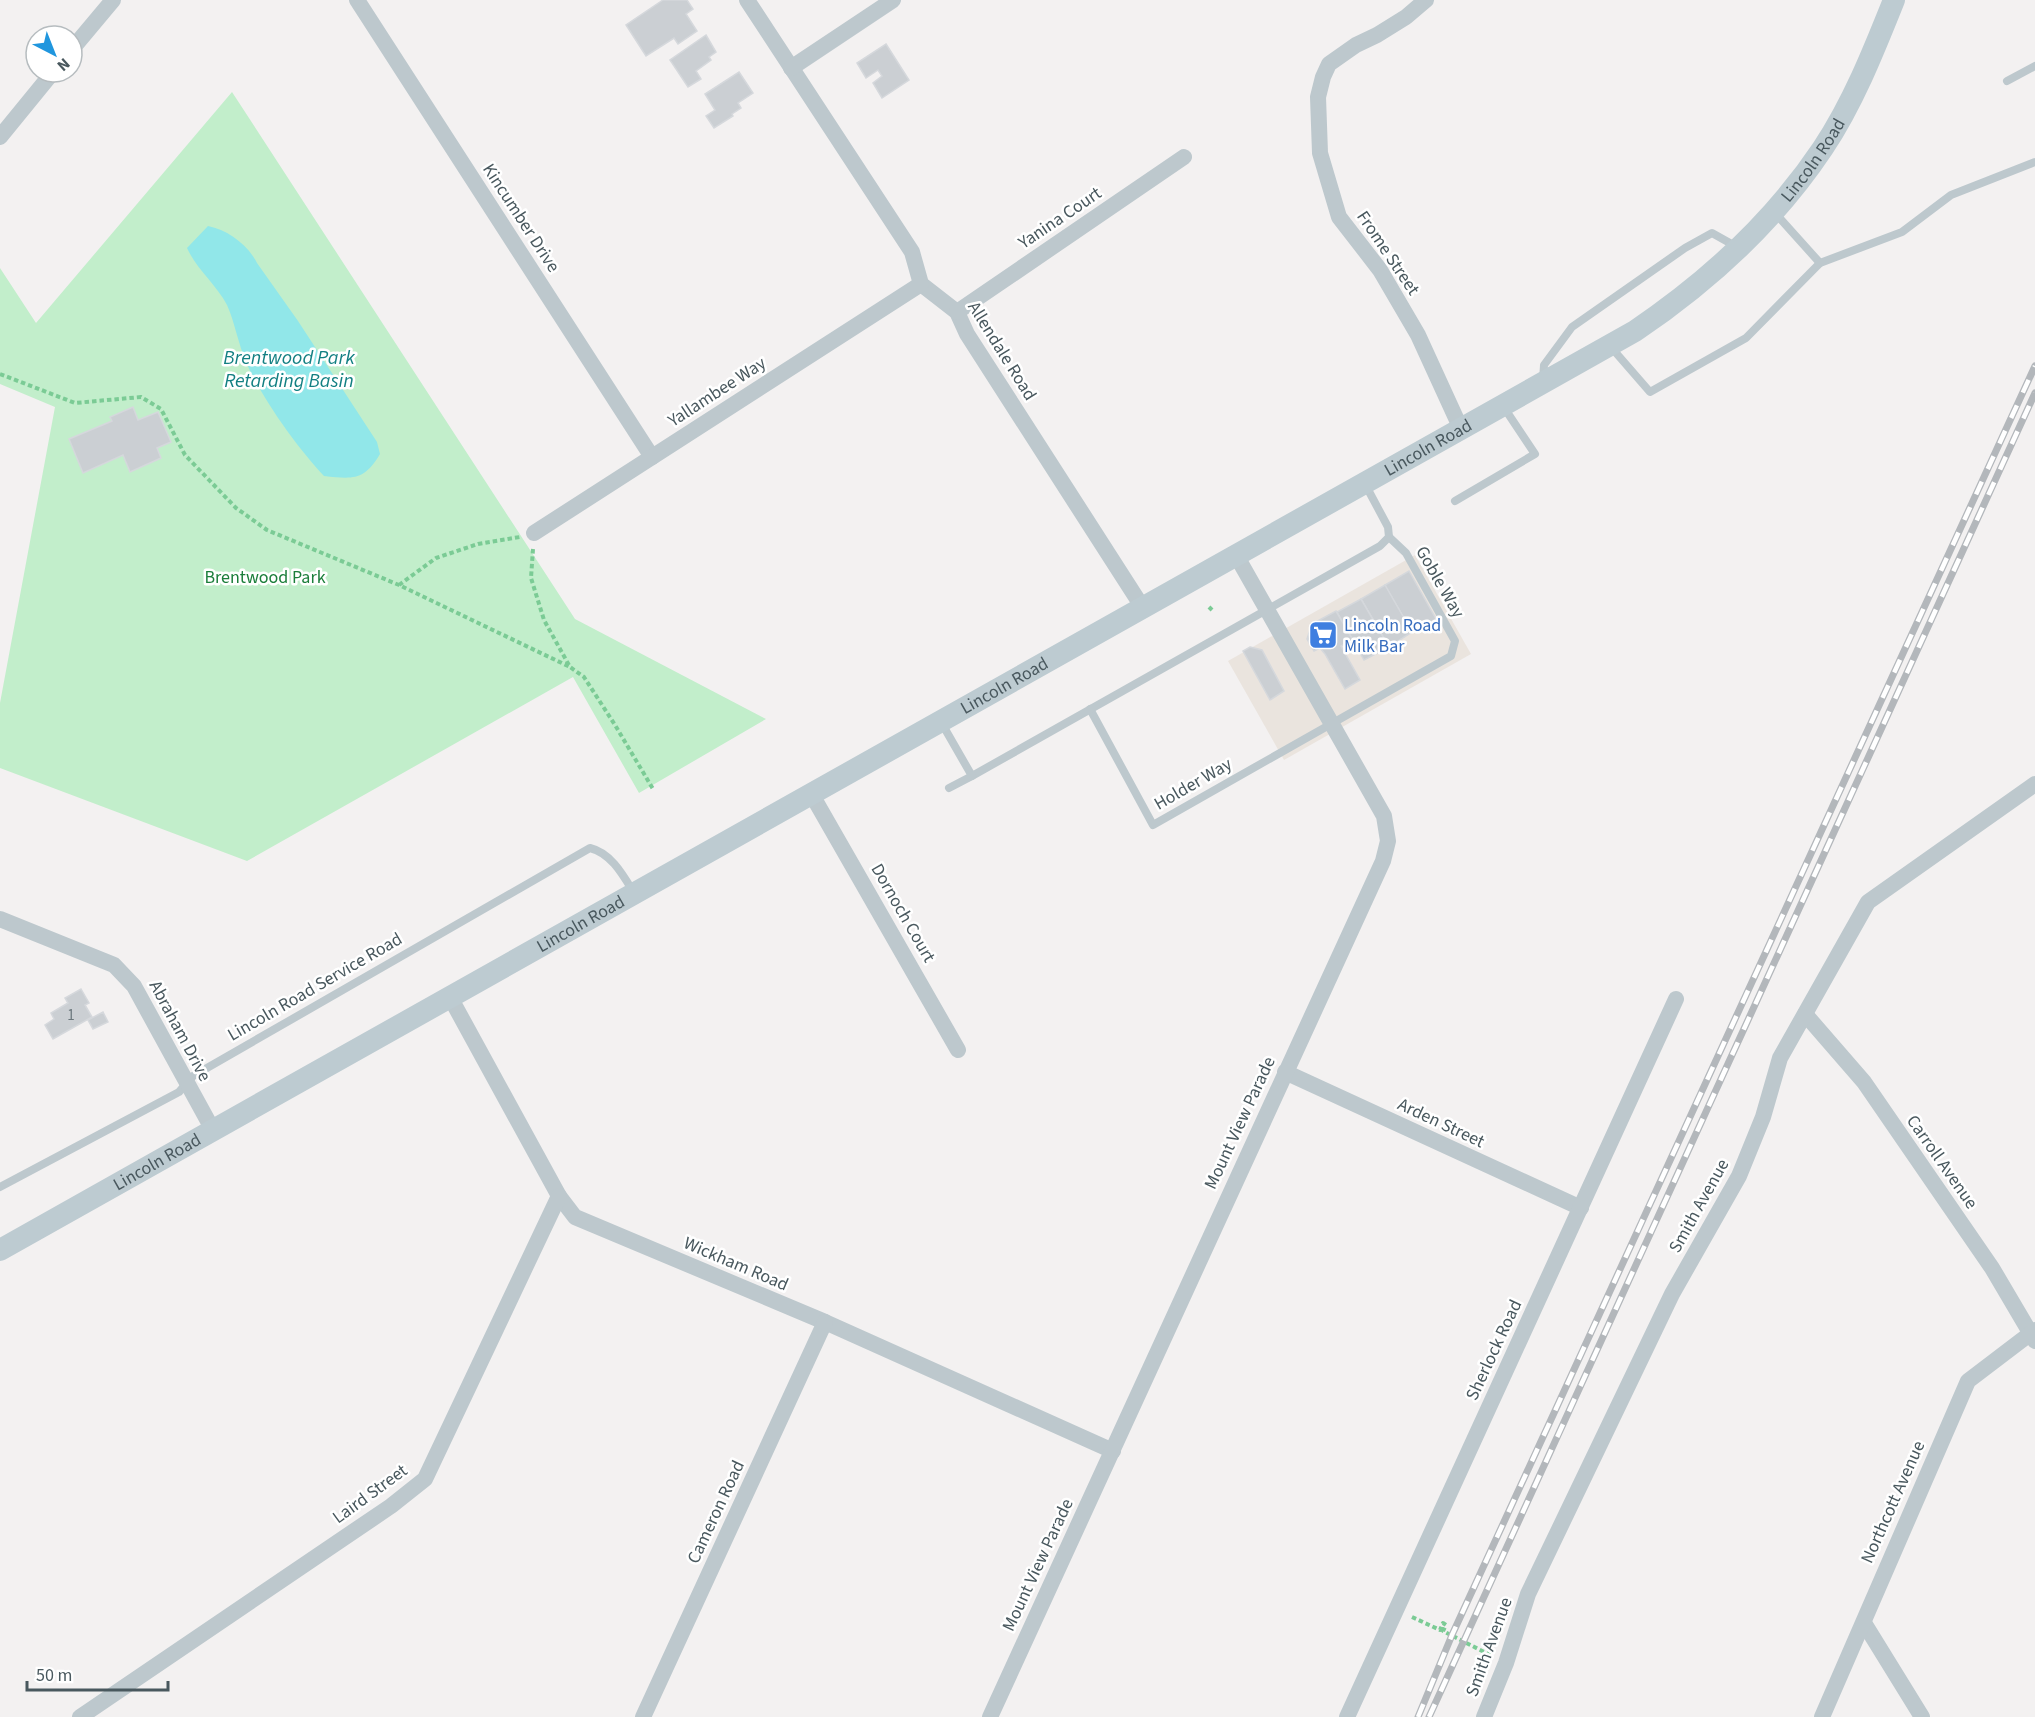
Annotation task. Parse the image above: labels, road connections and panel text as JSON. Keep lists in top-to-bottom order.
{
  "streets": {
    "main road": ["Lincoln Road"],
    "street": [
      "Kincumber Drive",
      "Yanina Court",
      "Frome Street",
      "Allendale Road",
      "Yallambee Way",
      "Dornoch Court",
      "Abraham Drive",
      "Mount View Parade",
      "Arden Street",
      "Carroll Avenue",
      "Smith Avenue",
      "Wickham Road",
      "Sherlock Road",
      "Laird Street",
      "Northcott Avenue",
      "Cameron Road"
    ],
    "lane": ["Goble Way", "Holder Way", "Lincoln Road Service Road"]
  },
  "crossings": [
    ["Lincoln Road", "Frome Street"],
    ["Lincoln Road", "Allendale Road"],
    ["Lincoln Road", "Dornoch Court"],
    ["Lincoln Road", "Lincoln Road Service Road"],
    ["Lincoln Road", "Abraham Drive"],
    ["Lincoln Road", "Mount View Parade"],
    ["Lincoln Road", "Wickham Road"],
    ["Kincumber Drive", "Yallambee Way"],
    ["Yanina Court", "Allendale Road"],
    ["Allendale Road", "Yallambee Way"],
    ["Goble Way", "Holder Way"],
    ["Goble Way", "Mount View Parade"],
    ["Holder Way", "Mount View Parade"],
    ["Lincoln Road Service Road", "Abraham Drive"],
    ["Mount View Parade", "Arden Street"],
    ["Mount View Parade", "Wickham Road"],
    ["Arden Street", "Sherlock Road"],
    ["Carroll Avenue", "Smith Avenue"],
    ["Carroll Avenue", "Northcott Avenue"],
    ["Wickham Road", "Laird Street"],
    ["Wickham Road", "Cameron Road"]
  ],
  "water": ["Brentwood Park Retarding Basin"],
  "parks": ["Brentwood Park"],
  "places": {
    "supermarket": ["Lincoln Road Milk Bar"]
  },
  "house_numbers": ["1"],
  "scale_bar": "50 m",
  "north": "bottom right"
}
